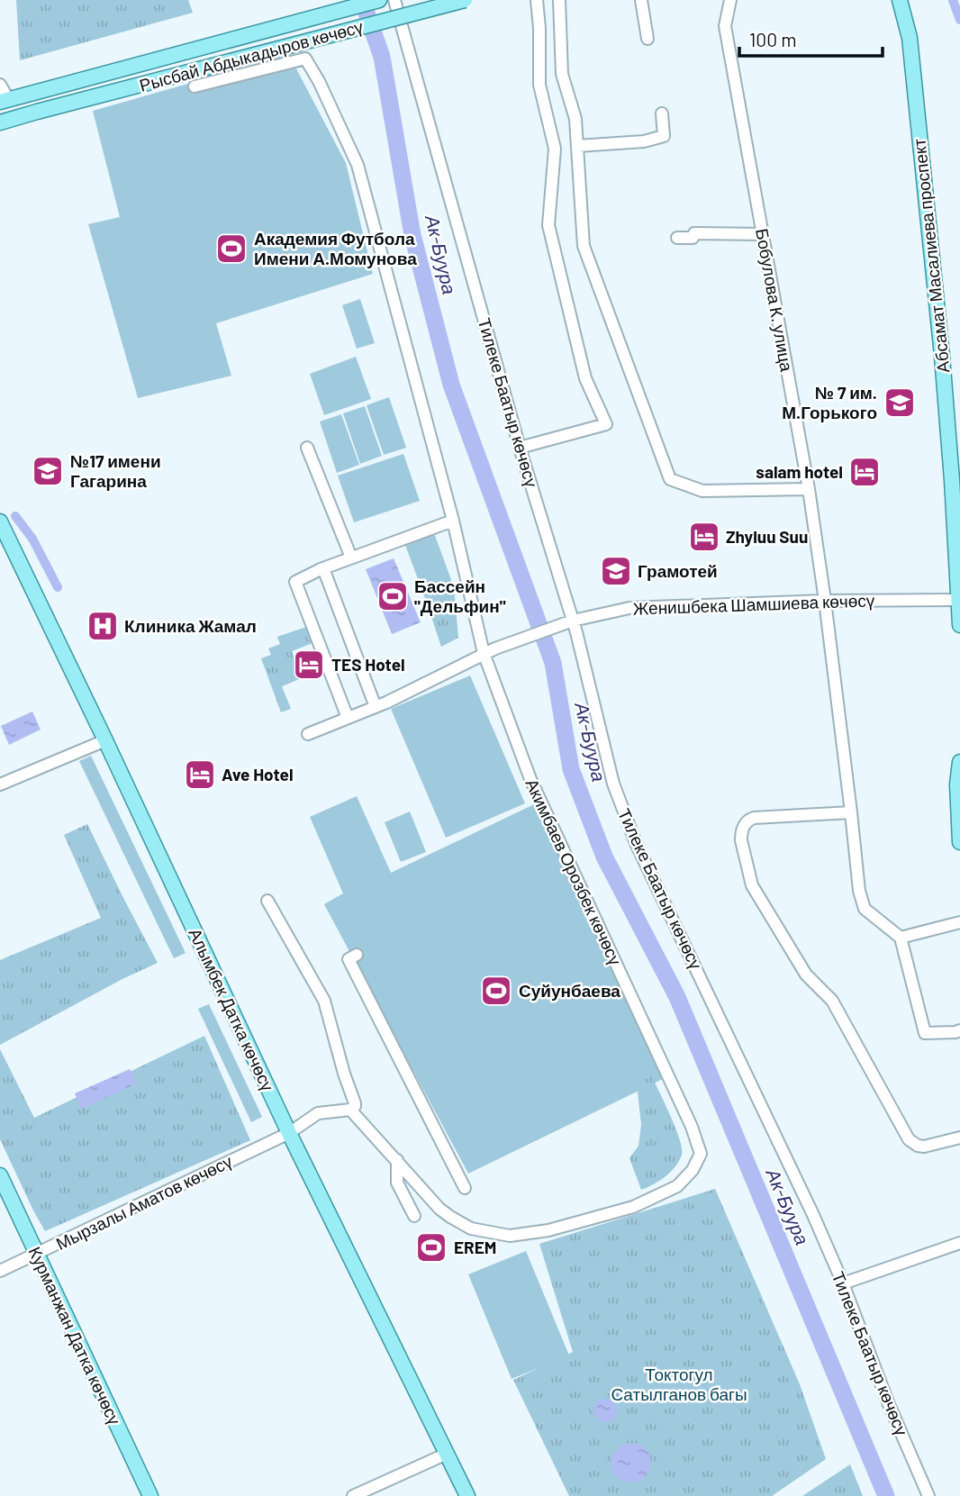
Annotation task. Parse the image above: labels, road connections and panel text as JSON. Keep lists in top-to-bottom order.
{
  "streets": {
    "main road": [
      "Рысбай Абдыкадыров көчөсү",
      "Абсамат Масалиева проспект",
      "Алымбек Датка көчөсү",
      "Курманжан Датка көчөсү"
    ],
    "street": [
      "Бобулова К. улица",
      "Тилеке Баатыр көчөсү",
      "Женишбека Шамшиева көчөсү",
      "Акимбаев Орозбек көчөсү",
      "Мырзалы Аматов көчөсү"
    ]
  },
  "crossings": [
    ["Абсамат Масалиева проспект", "Женишбека Шамшиева көчөсү"],
    ["Бобулова К. улица", "Женишбека Шамшиева көчөсү"],
    ["Тилеке Баатыр көчөсү", "Женишбека Шамшиева көчөсү"],
    ["Женишбека Шамшиева көчөсү", "Акимбаев Орозбек көчөсү"],
    ["Алымбек Датка көчөсү", "Мырзалы Аматов көчөсү"],
    ["Мырзалы Аматов көчөсү", "Курманжан Датка көчөсү"]
  ],
  "water": ["Ак-Буура"],
  "parks": ["Токтогул Сатылганов багы"],
  "places": {
    "sports": [
      "Академия Футбола Имени А.Момунова",
      "Бассейн \"Дельфин\"",
      "Суйунбаева",
      "EREM"
    ],
    "school or university": ["№ 7 им. М.Горького", "№17 имени Гагарина", "Грамотей"],
    "hotel": [
      "salam hotel",
      "Zhyluu Suu",
      "TES Hotel",
      "Ave Hotel"
    ],
    "hospital": ["Клиника Жамал"]
  },
  "scale_bar": "100 m"
}
